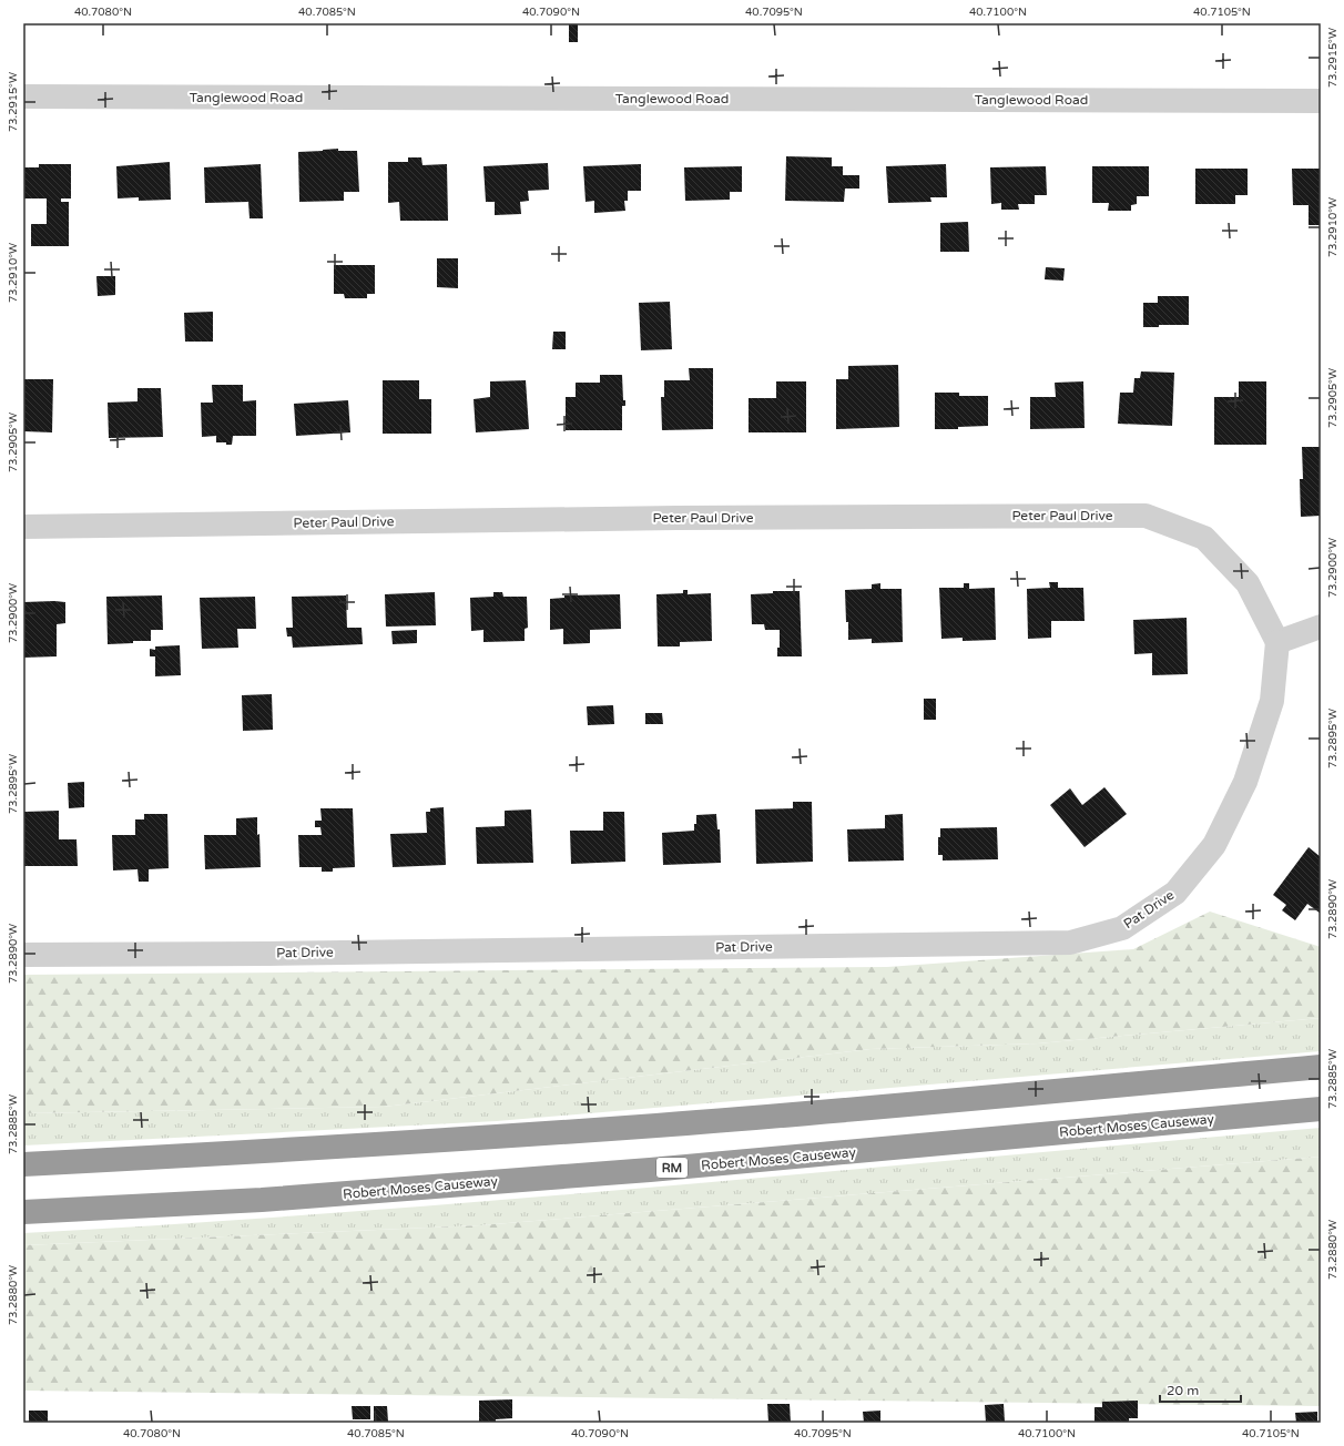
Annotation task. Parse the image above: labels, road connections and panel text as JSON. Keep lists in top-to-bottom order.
{
  "streets": {
    "highway": ["Robert Moses Causeway", "RM"],
    "street": ["Tanglewood Road", "Peter Paul Drive", "Pat Drive"]
  },
  "crossings": [
    ["Peter Paul Drive", "Pat Drive"]
  ],
  "scale_bar": "20 m",
  "coordinates": [
    "40.7080°N",
    "40.7085°N",
    "40.7090°N",
    "40.7095°N",
    "40.7100°N",
    "40.7105°N",
    "73.2915°W",
    "73.2910°W",
    "73.2905°W",
    "73.2900°W",
    "73.2895°W",
    "73.2890°W",
    "73.2885°W",
    "73.2880°W"
  ]
}
